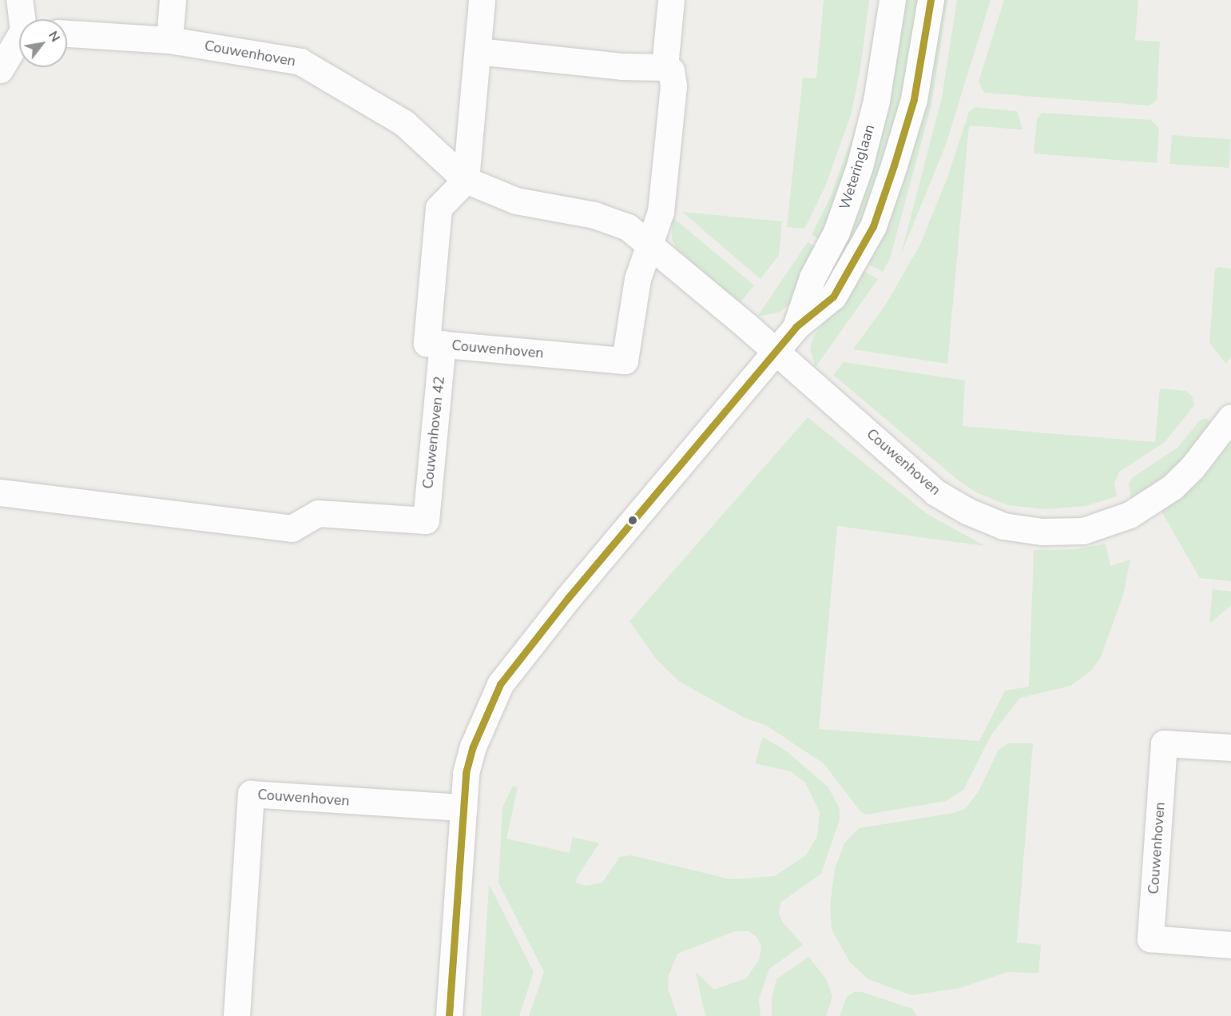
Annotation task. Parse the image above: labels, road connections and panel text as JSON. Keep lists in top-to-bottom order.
{
  "streets": {
    "street": ["Couwenhoven", "Weteringlaan", "Couwenhoven 42"]
  },
  "crossings": [
    ["Couwenhoven", "Weteringlaan"],
    ["Couwenhoven", "Couwenhoven 42"]
  ],
  "north": "top right"
}
